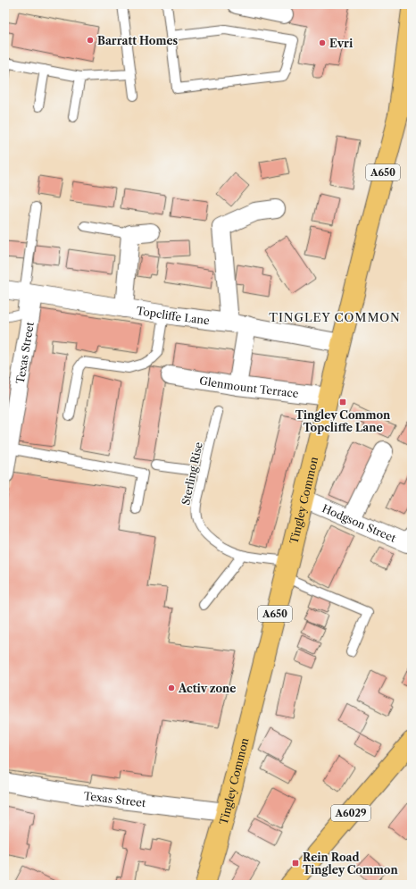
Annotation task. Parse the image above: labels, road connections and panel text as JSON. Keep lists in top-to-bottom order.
{
  "streets": {
    "main road": ["A650", "Tingley Common", "A6029"],
    "street": [
      "Topcliffe Lane",
      "Texas Street",
      "Glenmount Terrace",
      "Hodgson Street"
    ],
    "lane": ["Sterling Rise"]
  },
  "crossings": [
    ["Topcliffe Lane", "Texas Street"],
    ["Topcliffe Lane", "Tingley Common"],
    ["Texas Street", "Tingley Common"],
    ["Glenmount Terrace", "Tingley Common"],
    ["Sterling Rise", "Tingley Common"],
    ["Tingley Common", "Hodgson Street"]
  ],
  "districts": ["TINGLEY COMMON"],
  "places": {
    "other": ["Barratt Homes", "Evri", "Activ zone"],
    "transit": ["Tingley Common Topcliffe Lane", "Rein Road Tingley Common"]
  }
}
